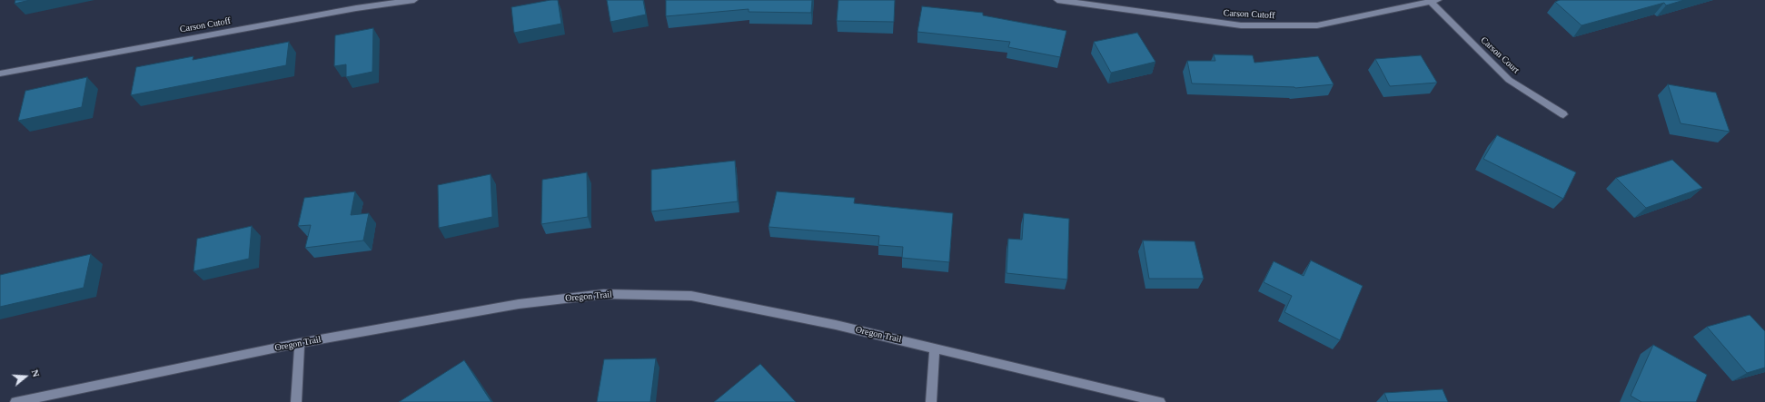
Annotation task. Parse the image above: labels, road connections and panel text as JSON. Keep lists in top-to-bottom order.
{
  "streets": {
    "street": ["Carson Cutoff", "Carson Court", "Oregon Trail"]
  },
  "crossings": [
    ["Carson Cutoff", "Carson Court"]
  ],
  "north": "right"
}
